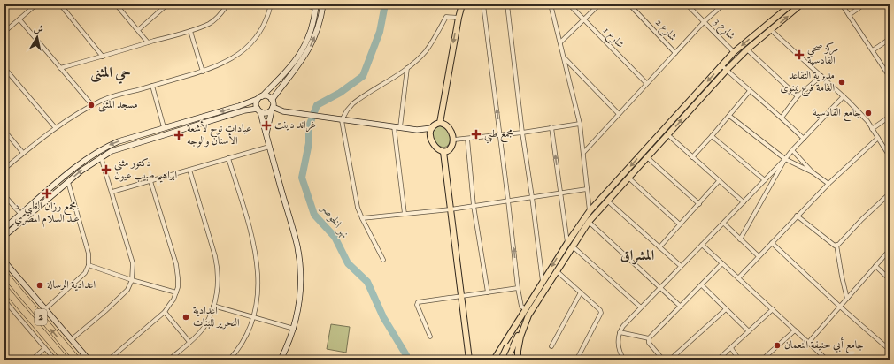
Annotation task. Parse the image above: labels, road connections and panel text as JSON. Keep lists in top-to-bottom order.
{
  "streets": {
    "highway": ["2"],
    "street": ["شارع 3", "شارع 2", "شارع 1"]
  },
  "districts": ["حي المثنى", "المشراق"],
  "water": ["نهر الخوصر"],
  "places": {
    "health": [
      "مركز صحي القادسية",
      "غراند دينت",
      "مجمع طبي",
      "عيادات نوح لأشعة الأسنان والوجه",
      "دكتور مثنى ابراهيم طبيب عيون",
      "مجمع رزان الطبي. د. عبد السلام المصري"
    ],
    "other": [
      "مديرية التقاعد العامة فرع نينوى",
      "مسجد المثنى",
      "جامع القادسية",
      "اعدادية الرسالة",
      "اعدادية التحرير للبنات",
      "جامع أبي حنيفة النعمان"
    ]
  },
  "north": "top"
}
